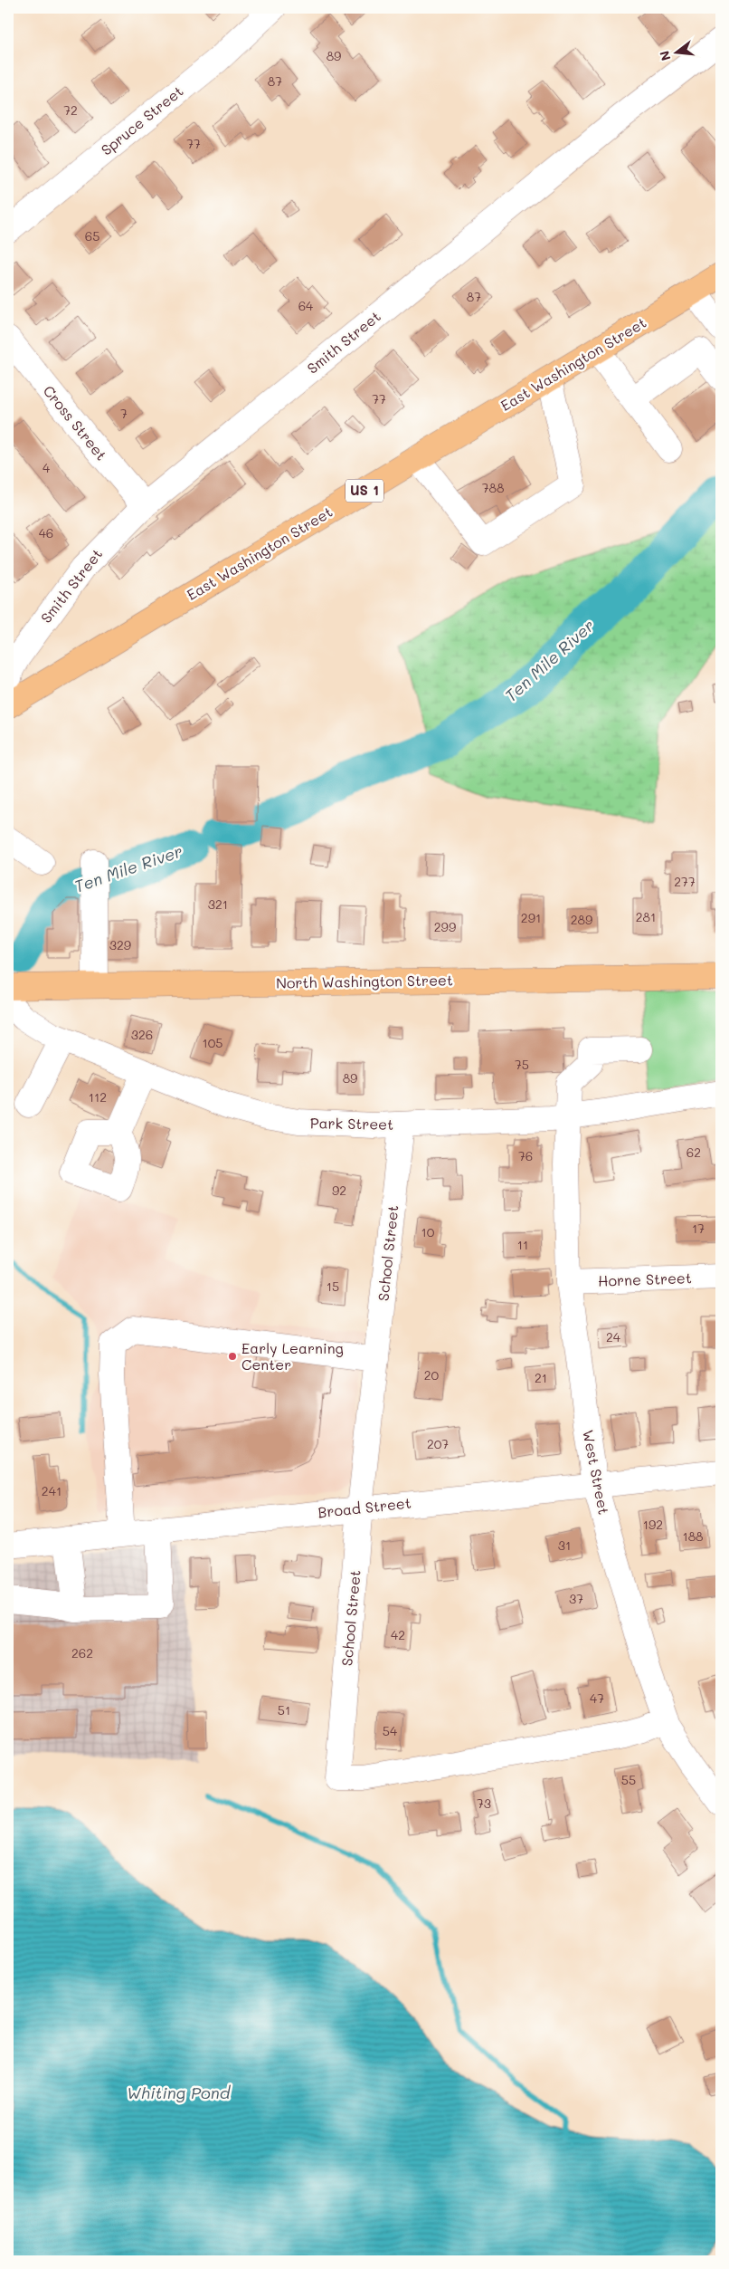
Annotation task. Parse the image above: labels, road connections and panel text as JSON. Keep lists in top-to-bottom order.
{
  "streets": {
    "main road": ["East Washington Street", "US 1", "North Washington Street"],
    "street": [
      "Spruce Street",
      "Smith Street",
      "Cross Street",
      "Park Street",
      "School Street",
      "Horne Street",
      "West Street",
      "Broad Street"
    ]
  },
  "crossings": [
    ["Smith Street", "East Washington Street"],
    ["Smith Street", "Cross Street"],
    ["Park Street", "School Street"],
    ["Park Street", "West Street"],
    ["School Street", "West Street"],
    ["School Street", "Broad Street"],
    ["Horne Street", "West Street"],
    ["West Street", "Broad Street"]
  ],
  "water": ["Ten Mile River", "Whiting Pond"],
  "places": ["Early Learning Center"],
  "house_numbers": [
    "89",
    "87",
    "72",
    "77",
    "65",
    "87",
    "64",
    "77",
    "7",
    "4",
    "788",
    "46",
    "277",
    "321",
    "281",
    "291",
    "289",
    "299",
    "329",
    "326",
    "105",
    "75",
    "89",
    "112",
    "62",
    "76",
    "92",
    "17",
    "10",
    "11",
    "15",
    "24",
    "20",
    "21",
    "207",
    "241",
    "192",
    "188",
    "31",
    "37",
    "42",
    "262",
    "47",
    "51",
    "54",
    "55",
    "73"
  ],
  "north": "left"
}
